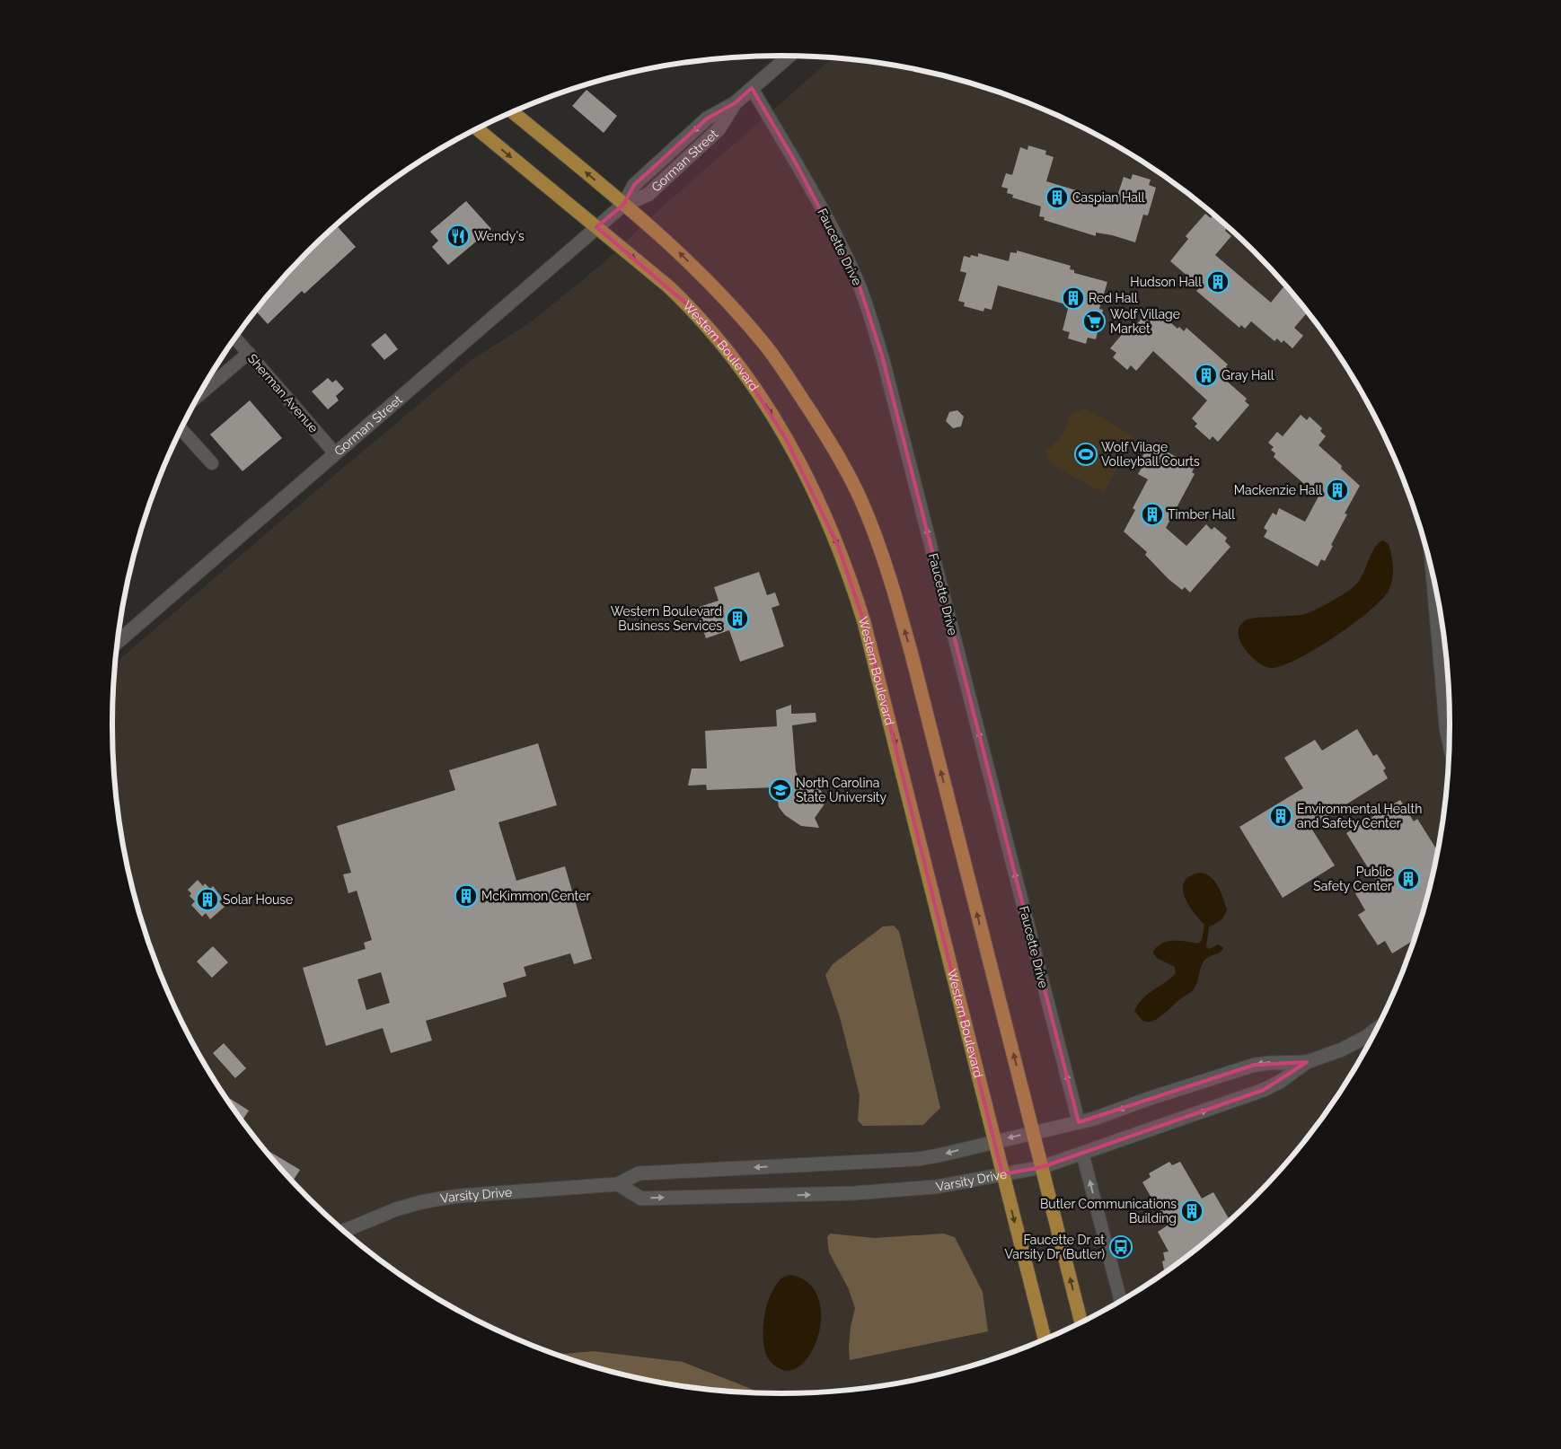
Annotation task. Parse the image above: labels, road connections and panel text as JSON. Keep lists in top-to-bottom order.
{
  "streets": {
    "main road": ["Western Boulevard"],
    "street": [
      "Gorman Street",
      "Faucette Drive",
      "Sherman Avenue",
      "Varsity Drive"
    ]
  },
  "crossings": [
    ["Gorman Street", "Faucette Drive"],
    ["Gorman Street", "Western Boulevard"],
    ["Gorman Street", "Sherman Avenue"],
    ["Faucette Drive", "Varsity Drive"],
    ["Western Boulevard", "Varsity Drive"]
  ],
  "one_way": ["Faucette Drive"],
  "places": {
    "building": [
      "Caspian Hall",
      "Hudson Hall",
      "Red Hall",
      "Gray Hall",
      "Mackenzie Hall",
      "Timber Hall",
      "Western Boulevard Business Services",
      "Environmental Health and Safety Center",
      "Public Safety Center",
      "McKimmon Center",
      "Solar House",
      "Butler Communications Building"
    ],
    "restaurant": ["Wendy's"],
    "supermarket": ["Wolf Village Market"],
    "sports": ["Wolf Vilage Volleyball Courts"],
    "school or university": ["North Carolina State University"],
    "bus stop": ["Faucette Dr at Varsity Dr (Butler)"]
  }
}
